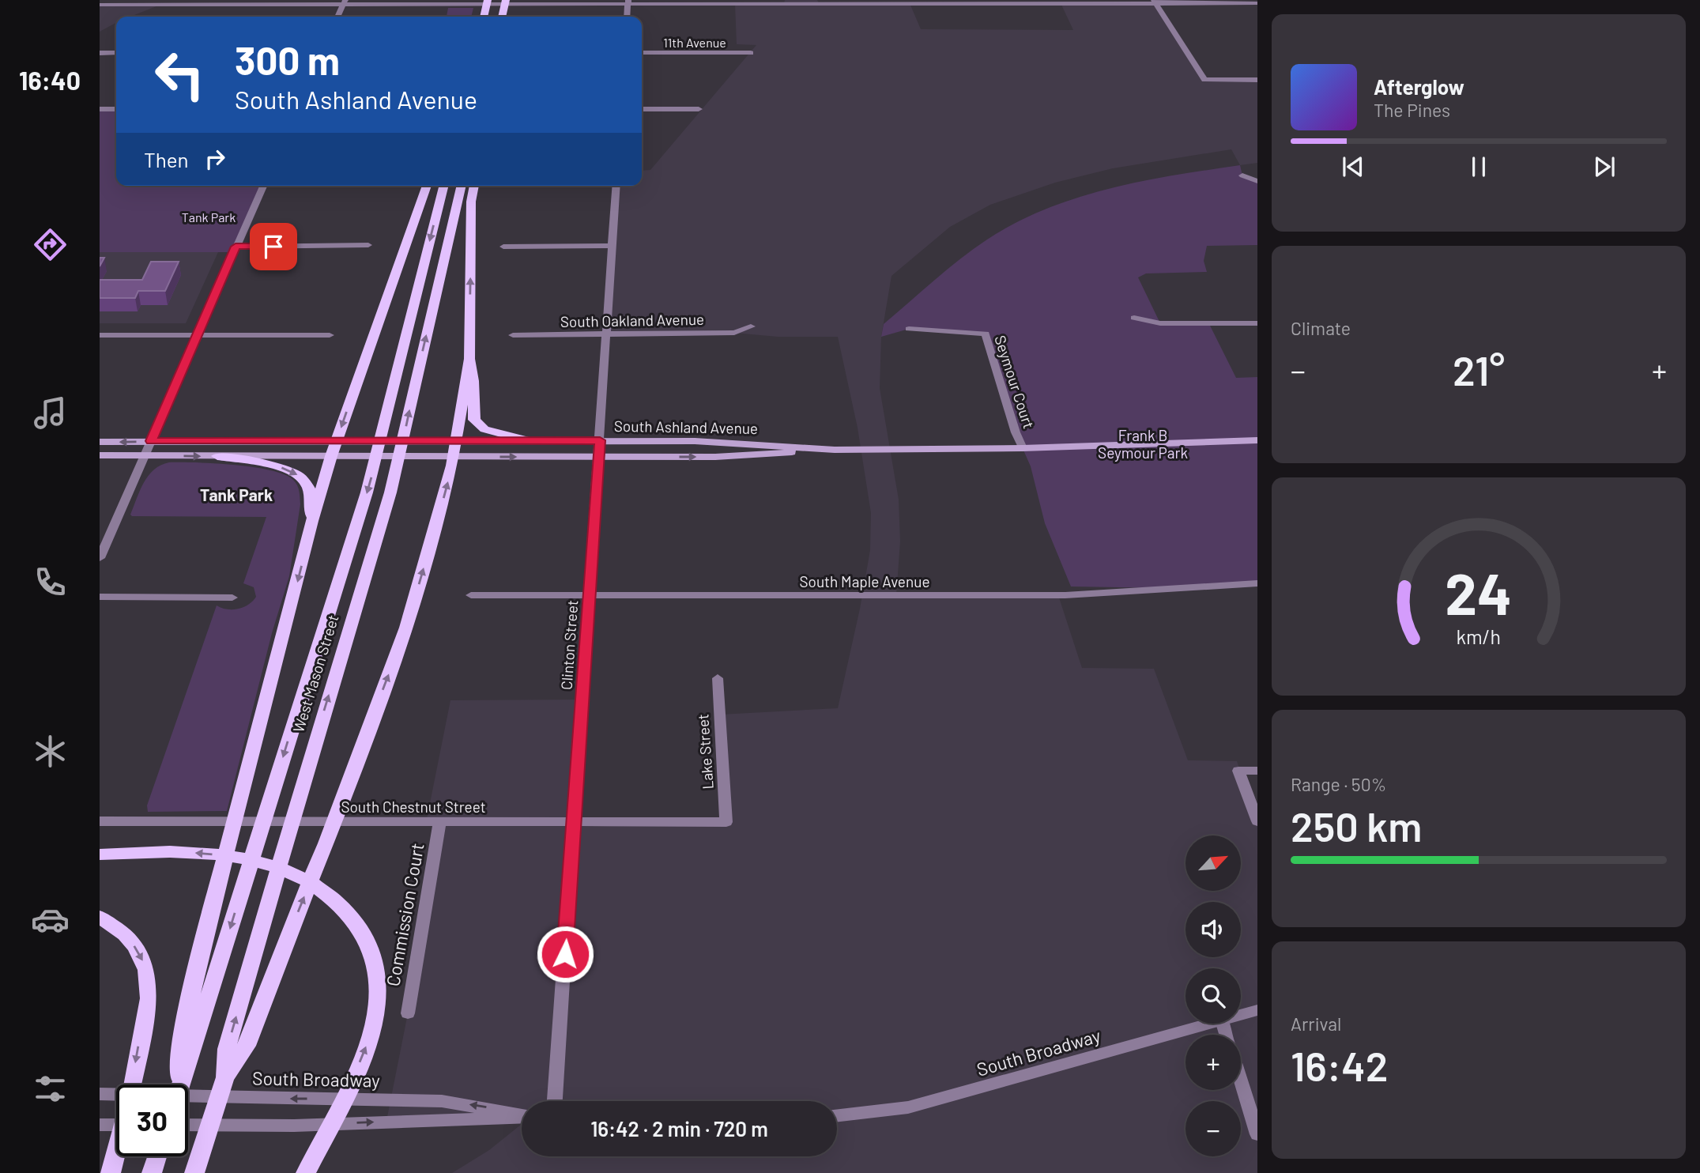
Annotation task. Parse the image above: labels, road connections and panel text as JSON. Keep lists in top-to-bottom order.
{
  "streets": {
    "main road": ["South Ashland Avenue", "West Mason Street"],
    "street": [
      "11th Avenue",
      "South Oakland Avenue",
      "Seymour Court",
      "South Maple Avenue",
      "Clinton Street",
      "Lake Street",
      "South Chestnut Street",
      "Commission Court",
      "South Broadway"
    ]
  },
  "crossings": [
    ["South Oakland Avenue", "Clinton Street"],
    ["Seymour Court", "South Ashland Avenue"],
    ["South Ashland Avenue", "Clinton Street"],
    ["South Maple Avenue", "Clinton Street"],
    ["Clinton Street", "South Chestnut Street"],
    ["Lake Street", "South Chestnut Street"],
    ["South Chestnut Street", "Commission Court"]
  ],
  "districts": ["Tank Park"],
  "parks": ["Tank Park", "Frank B Seymour Park"],
  "north": "top right",
  "page": {
    "tabs": "16:40",
    "turn": ["300 m", "South Ashland Avenue"],
    "song": ["Afterglow", "The Pines"],
    "then": "Then",
    "tile": [
      "Climate",
      ["Range · 50%", "250 km"],
      ["Arrival", "16:42"]
    ],
    "heat": ["−", "21°", "+"],
    "map_buttons": ["+", "−"],
    "limit": "30",
    "trip": "16:42 · 2 min · 720 m",
    "gauge": ["24", "km/h"]
  }
}
